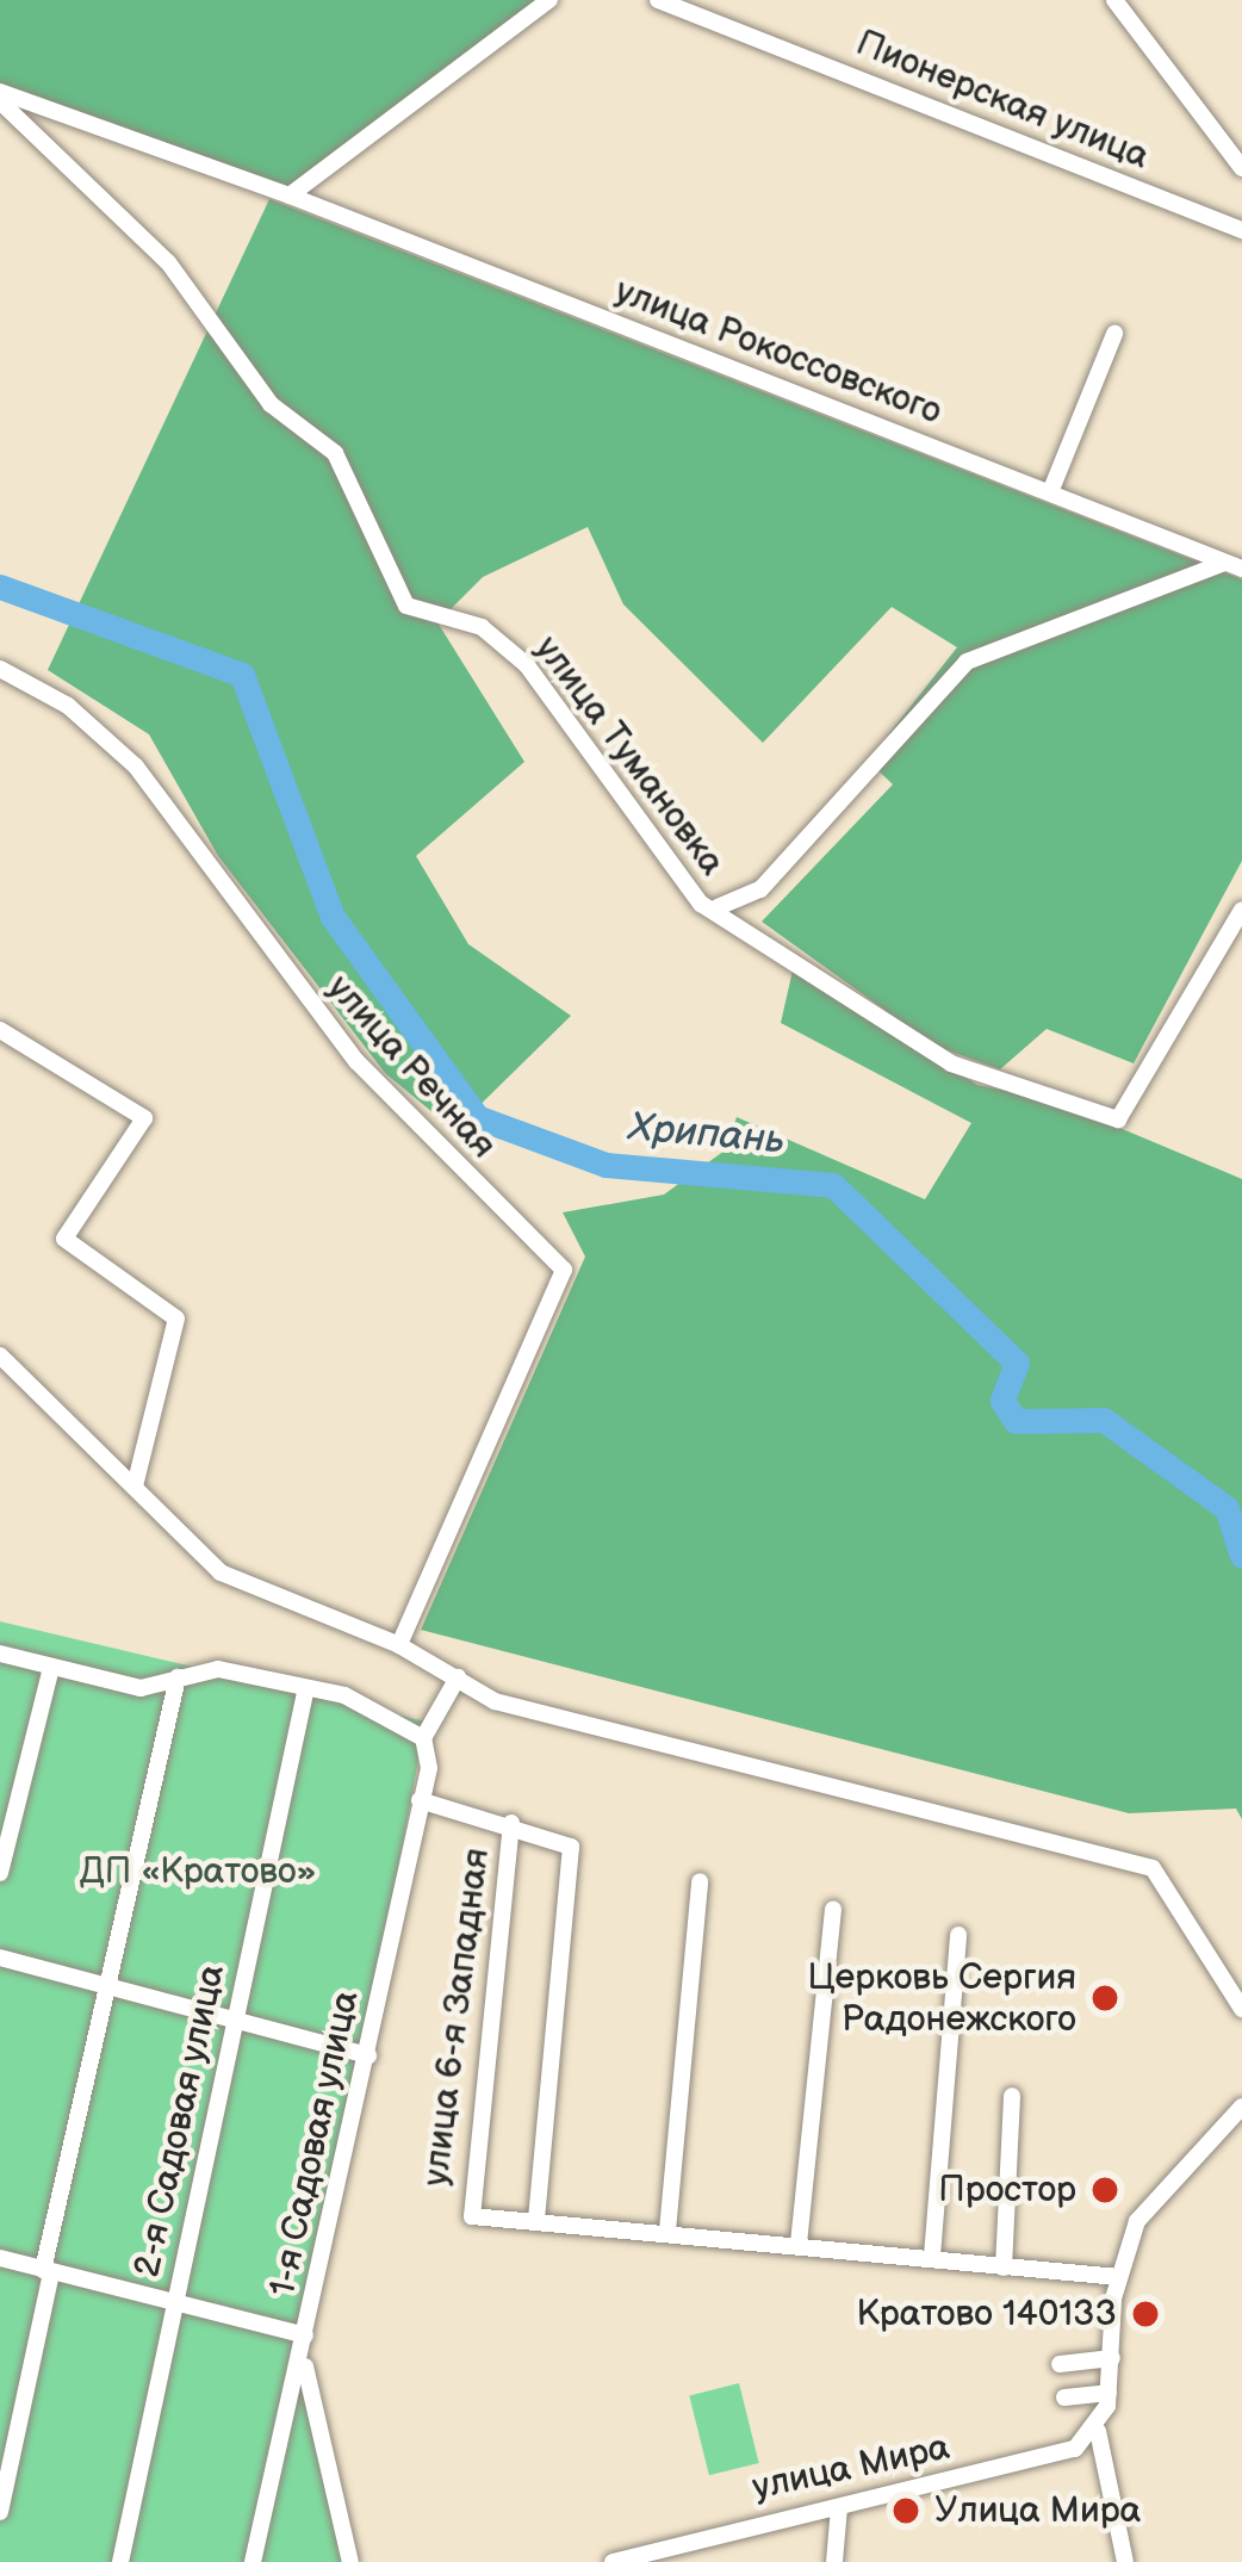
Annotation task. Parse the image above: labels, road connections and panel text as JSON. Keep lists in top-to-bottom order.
{
  "streets": {
    "street": [
      "Пионерская улица",
      "улица Рокоссовского",
      "улица Тумановка",
      "улица Речная",
      "улица 6-я Западная",
      "2-я Садовая улица",
      "1-я Садовая улица",
      "улица Мира"
    ]
  },
  "crossings": [
    ["улица Рокоссовского", "улица Тумановка"]
  ],
  "water": ["Хрипань"],
  "parks": ["ДП «Кратово»"],
  "places": [
    "Церковь Сергия Радонежского",
    "Простор",
    "Кратово 140133",
    "Улица Мира"
  ]
}
